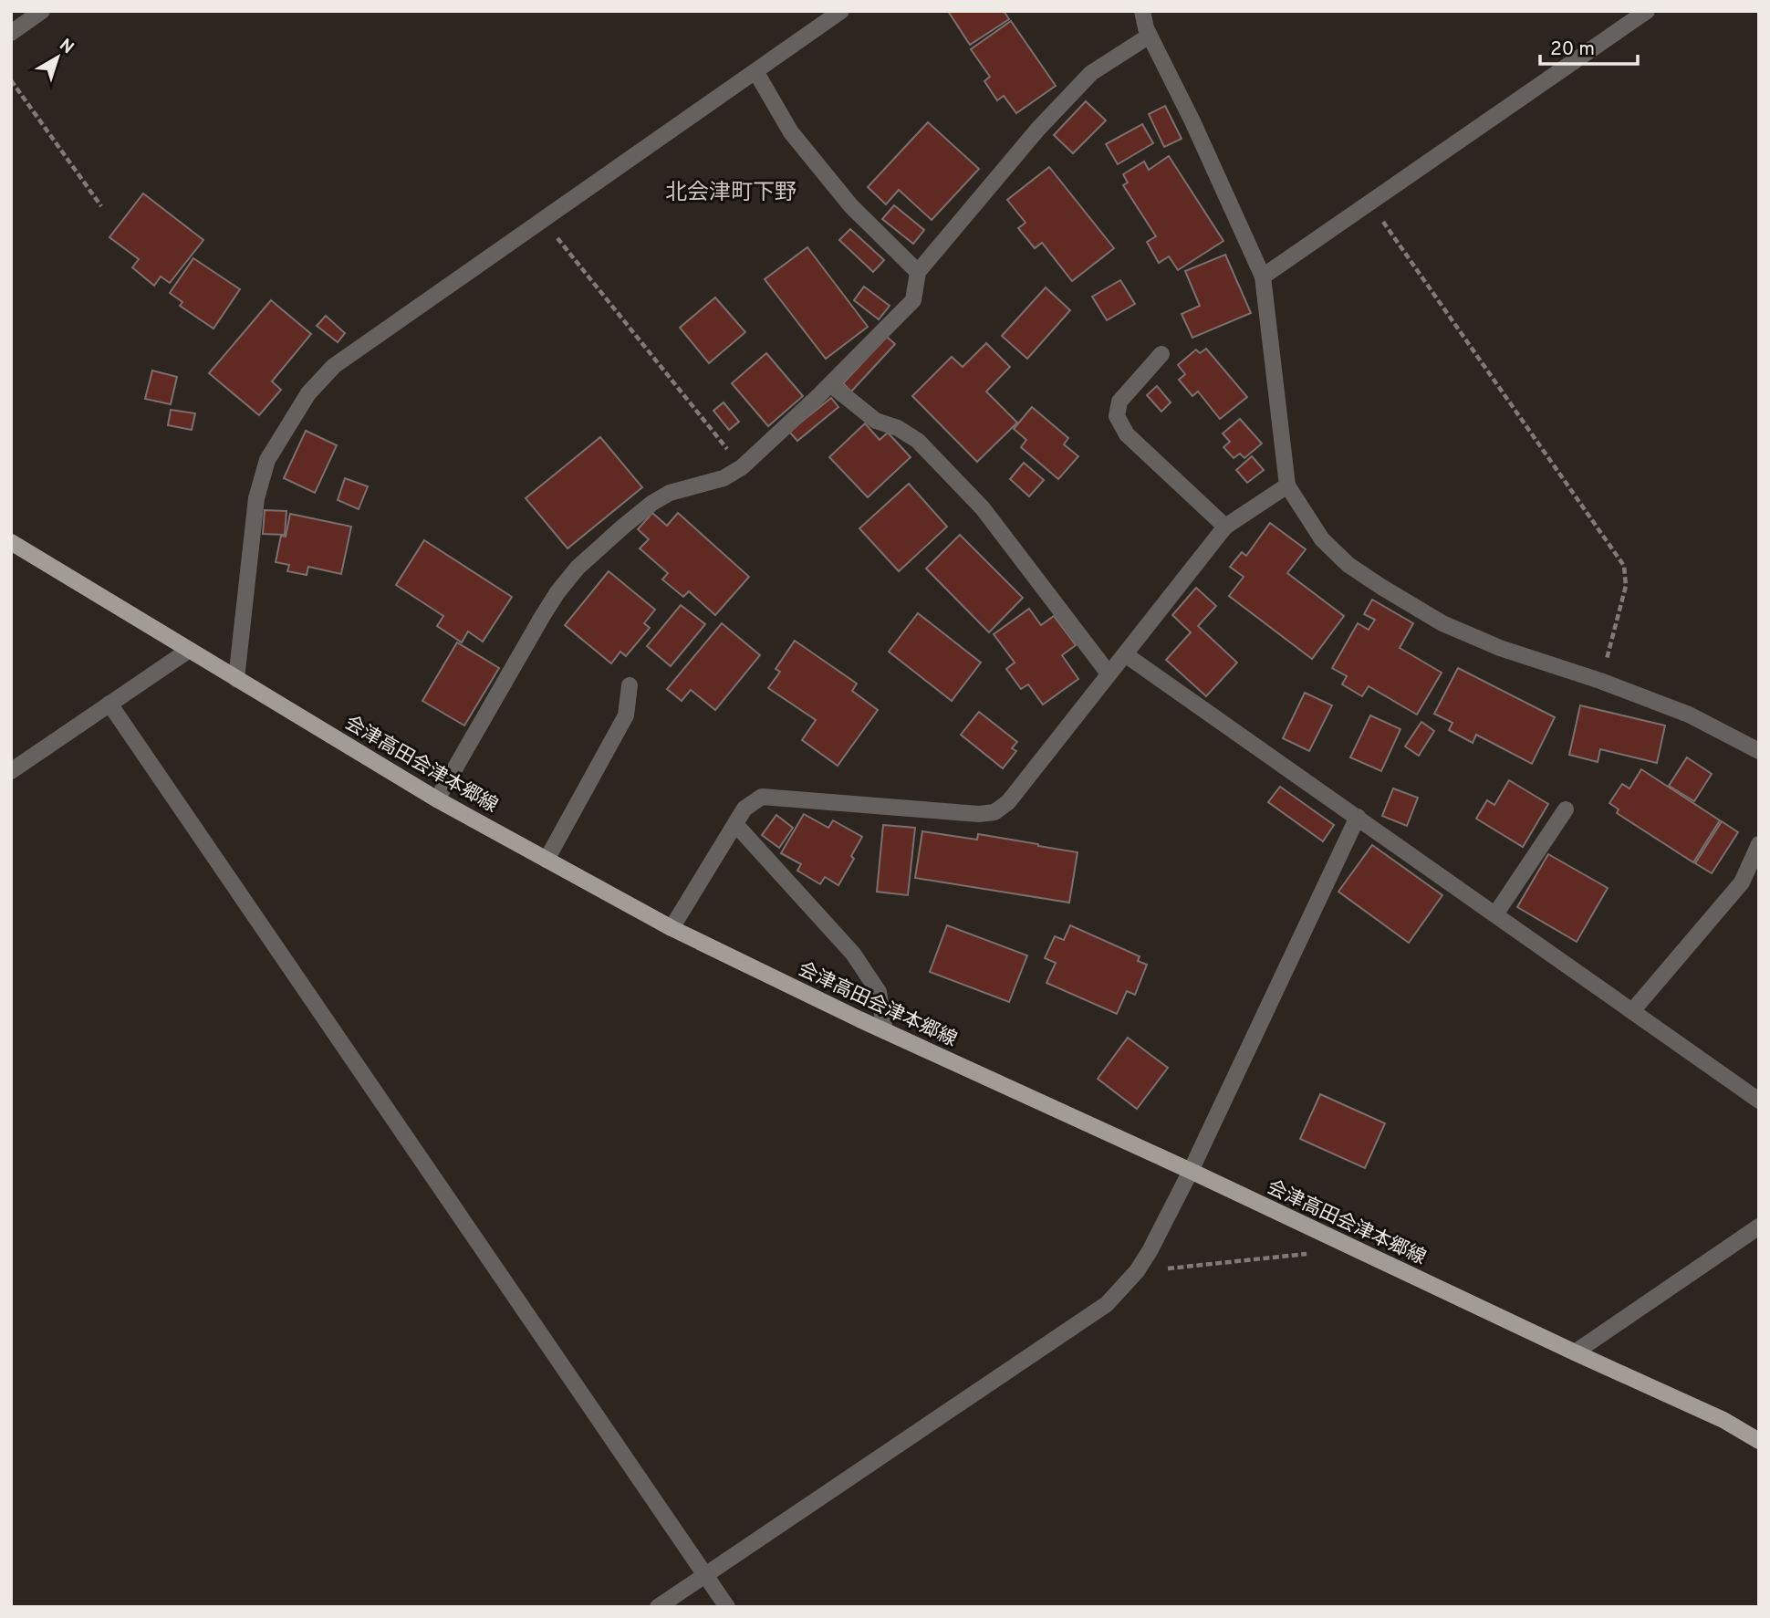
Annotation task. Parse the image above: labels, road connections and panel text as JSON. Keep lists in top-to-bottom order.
{
  "streets": {
    "main road": ["会津高田会津本郷線"]
  },
  "districts": ["北会津町下野"],
  "scale_bar": "20 m",
  "north": "top right"
}
